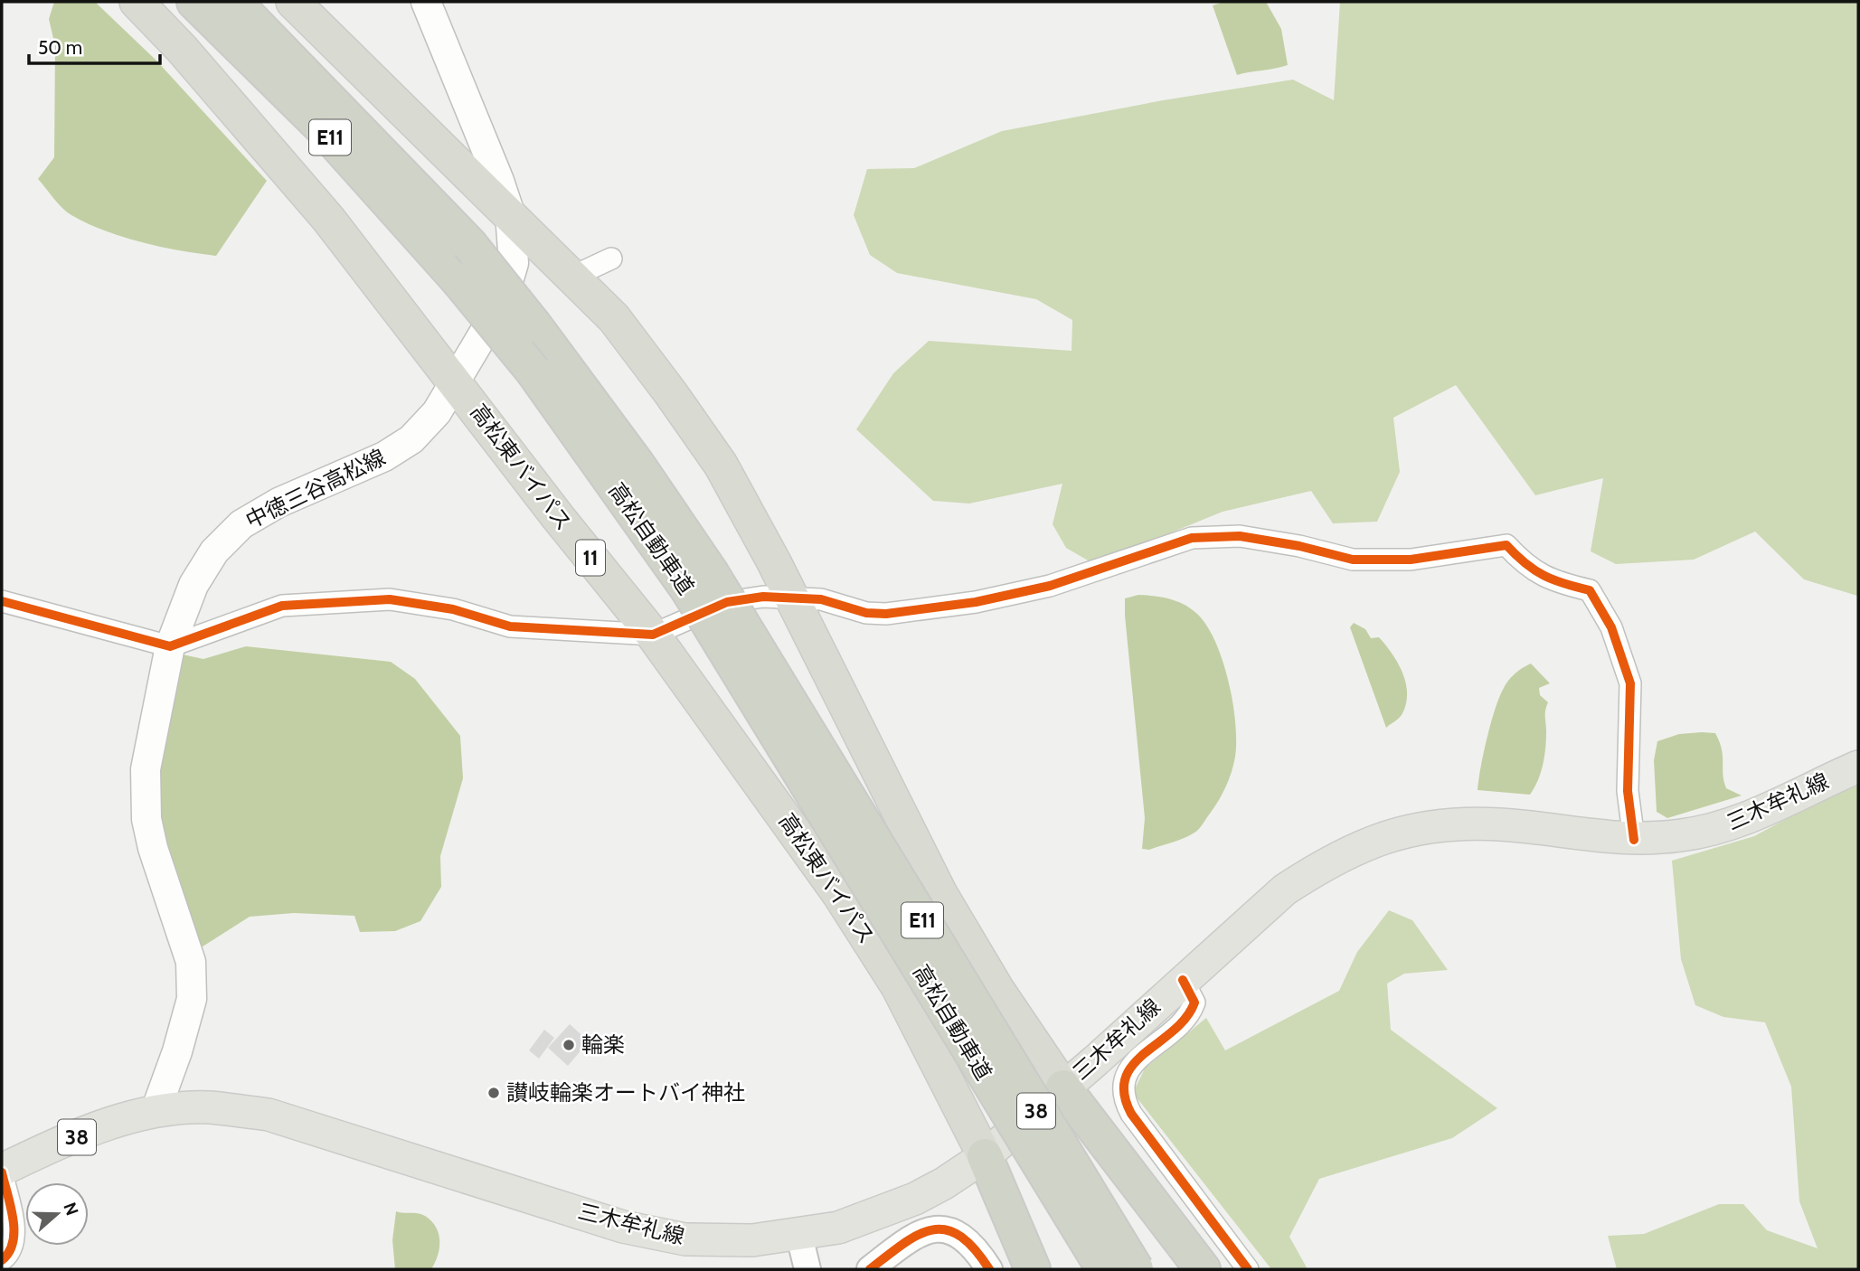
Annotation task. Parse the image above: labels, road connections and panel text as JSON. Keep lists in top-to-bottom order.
{
  "streets": {
    "highway": [
      "E11",
      "高松東バイパス",
      "高松自動車道",
      "11"
    ],
    "main road": ["中徳三谷高松線", "三木牟礼線", "38"]
  },
  "crossings": [
    ["高松東バイパス", "中徳三谷高松線"],
    ["高松東バイパス", "三木牟礼線"],
    ["中徳三谷高松線", "三木牟礼線"]
  ],
  "places": ["輪楽", "讃岐輪楽オートバイ神社"],
  "scale_bar": "50 m",
  "north": "right"
}
